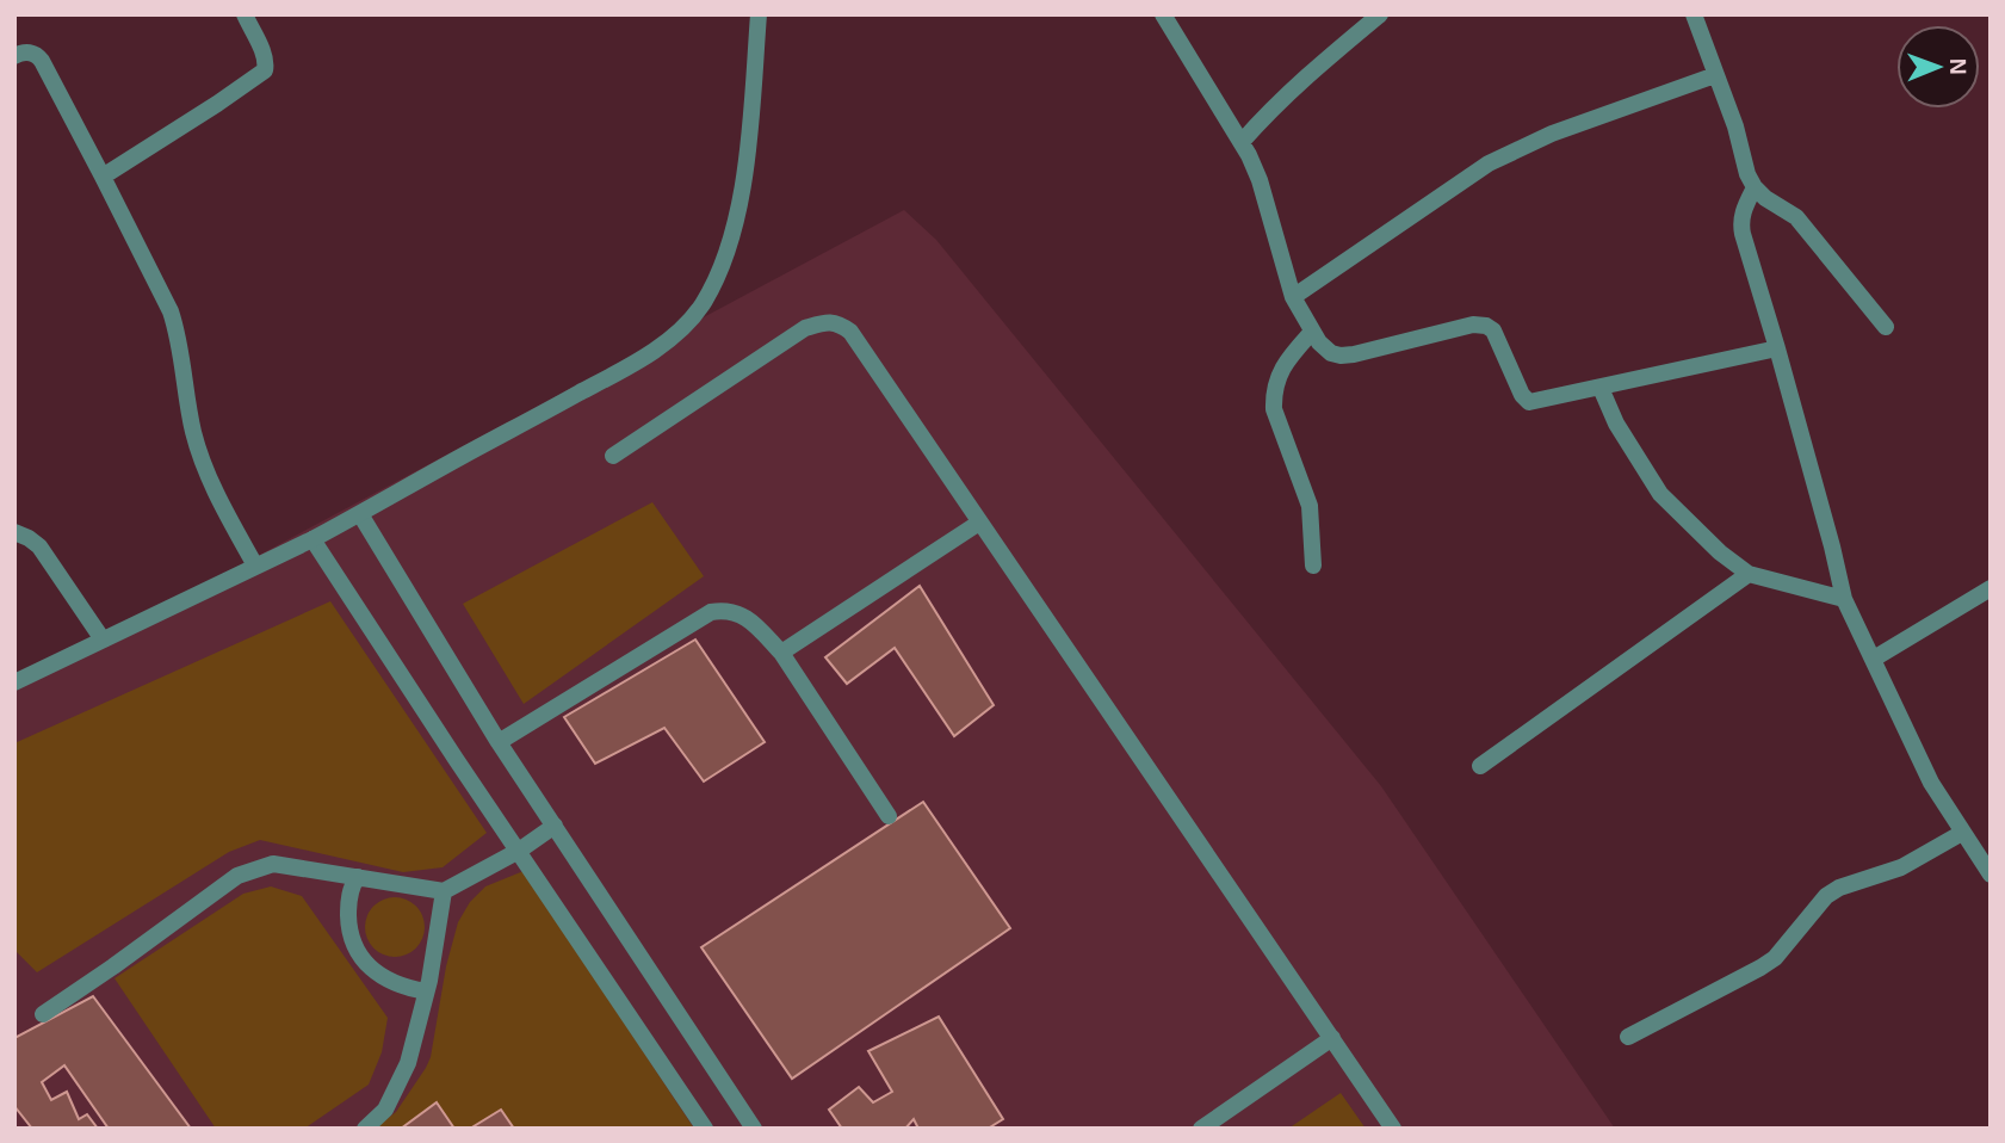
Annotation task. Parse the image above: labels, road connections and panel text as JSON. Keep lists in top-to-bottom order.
{
  "north": "right"
}
